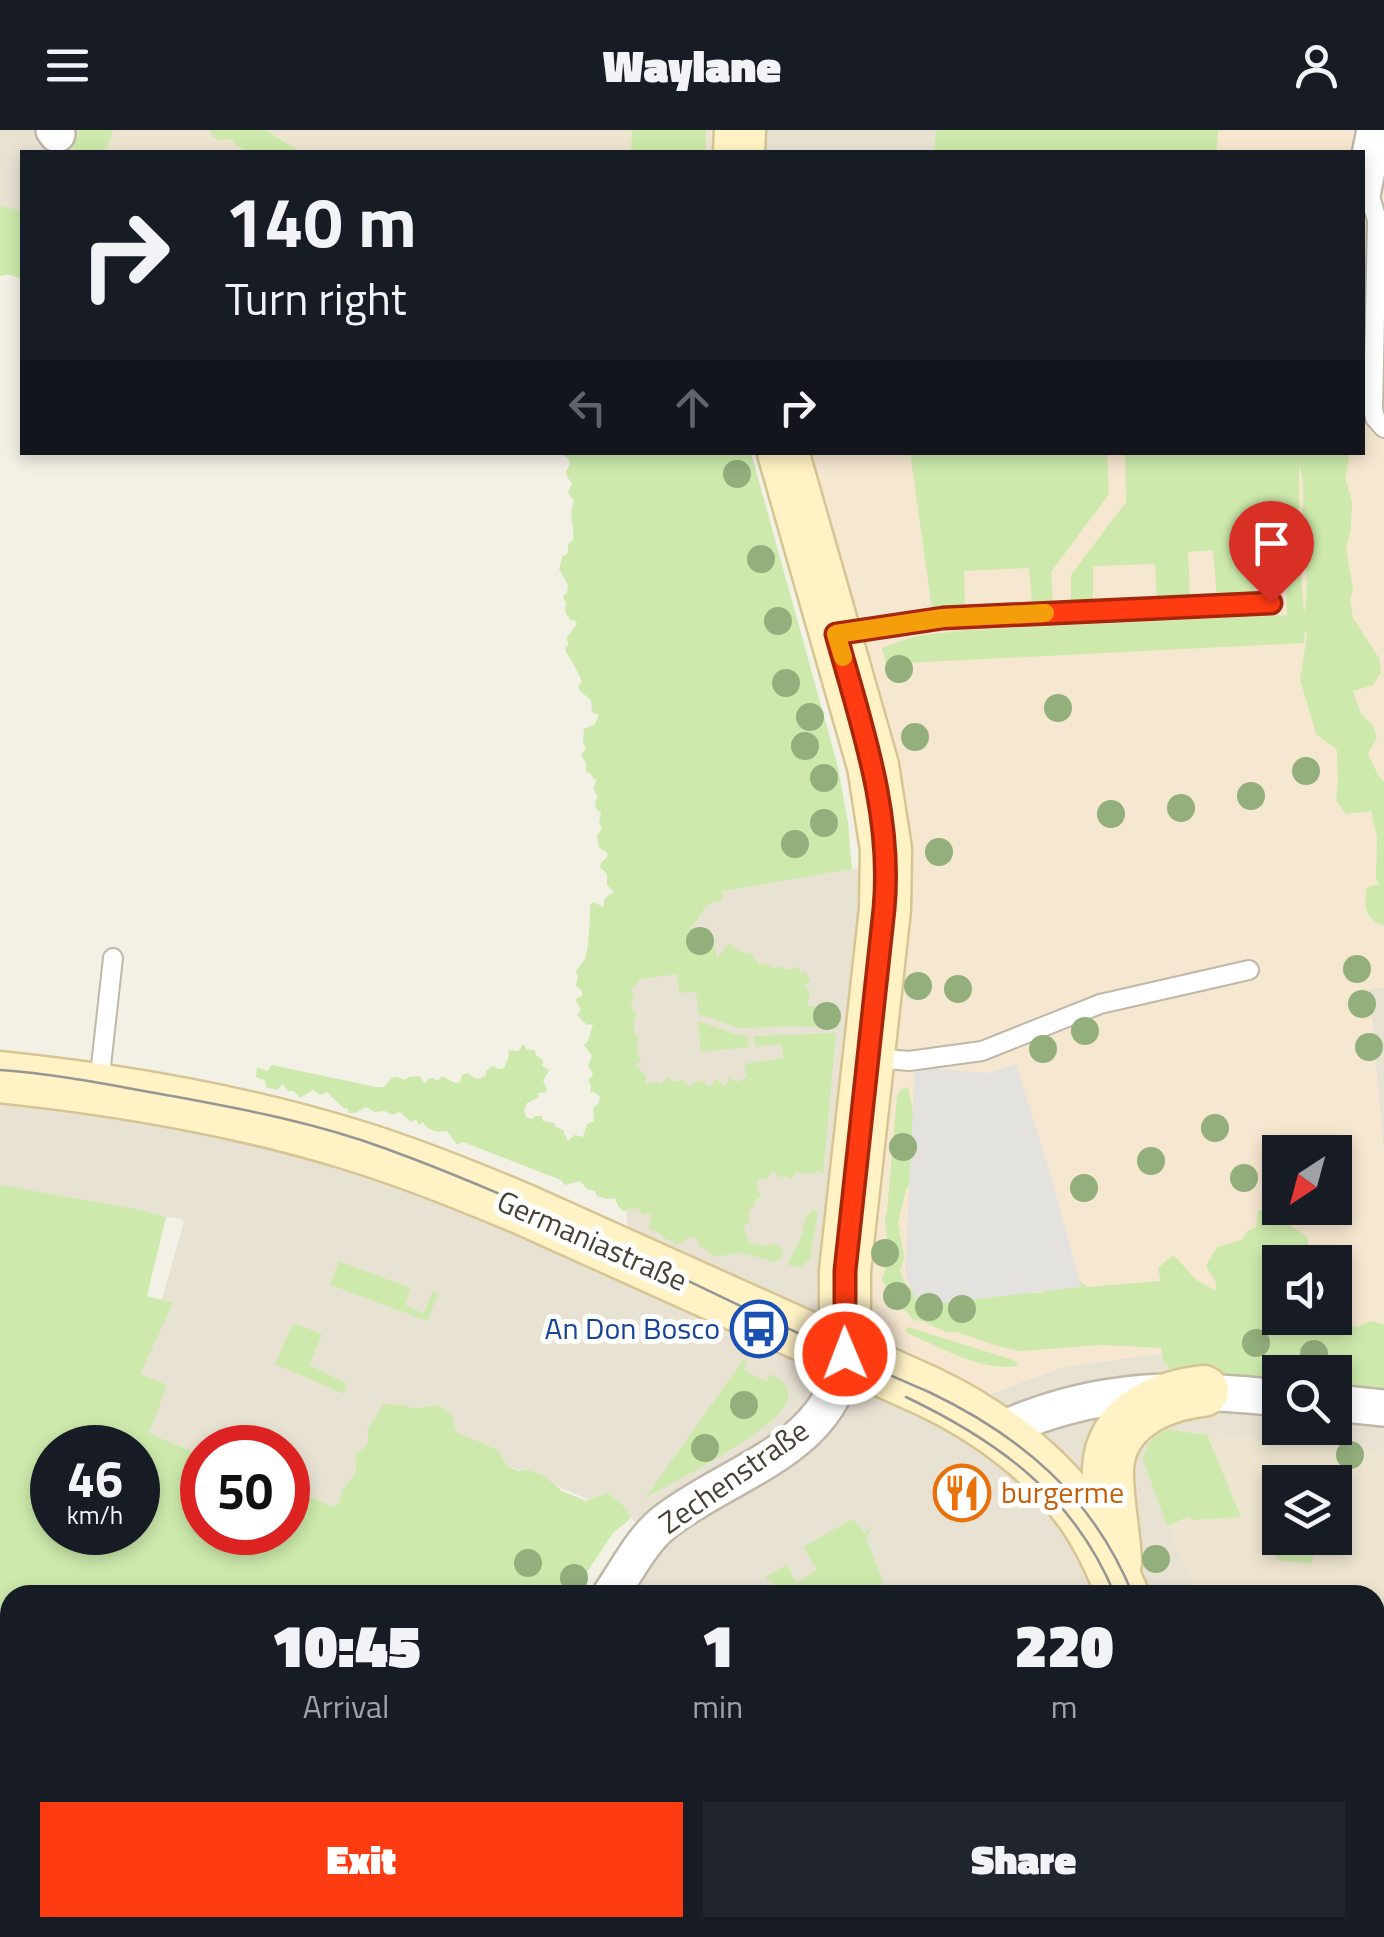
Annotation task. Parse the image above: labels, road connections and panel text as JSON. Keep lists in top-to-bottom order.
{
  "streets": {
    "main road": ["Germaniastraße"],
    "street": ["Zechenstraße"]
  },
  "crossings": [
    ["Germaniastraße", "Zechenstraße"]
  ],
  "places": {
    "bus stop": ["An Don Bosco"],
    "restaurant": ["burgerme"]
  },
  "north": "bottom left",
  "page": {
    "header": "Waylane",
    "turn": ["140 m", "Turn right"],
    "speed": "46 km/h",
    "limit": "50",
    "eta": [
      "10:45",
      "Arrival",
      "1",
      "min",
      "220",
      "m"
    ],
    "buttons": ["Exit", "Share"]
  }
}
